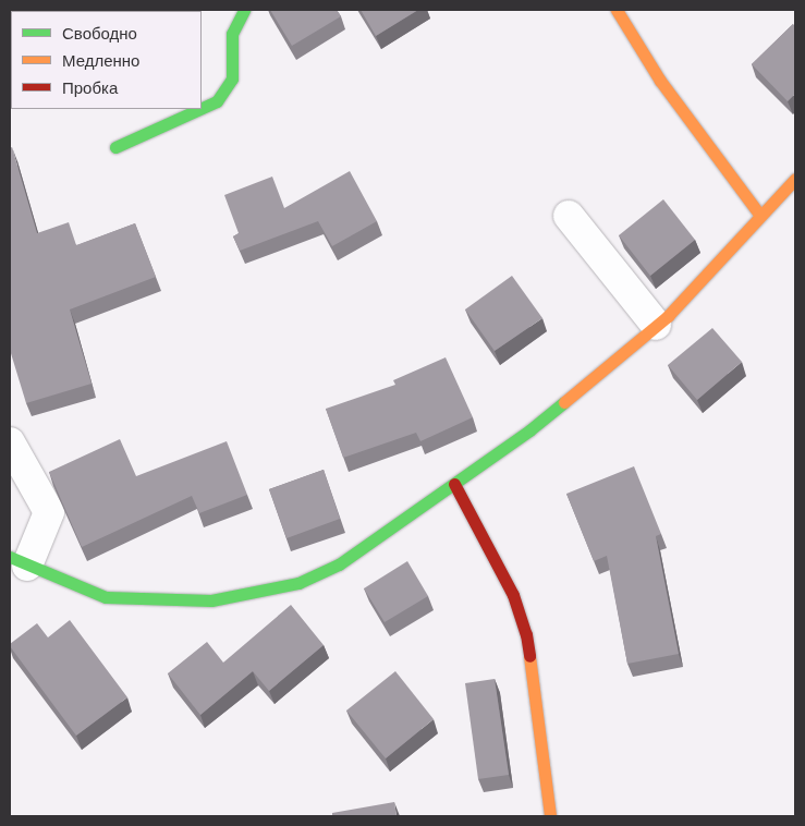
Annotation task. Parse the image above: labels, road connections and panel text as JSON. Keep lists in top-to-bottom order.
{
  "legend": ["Свободно", "Медленно", "Пробка"]
}
